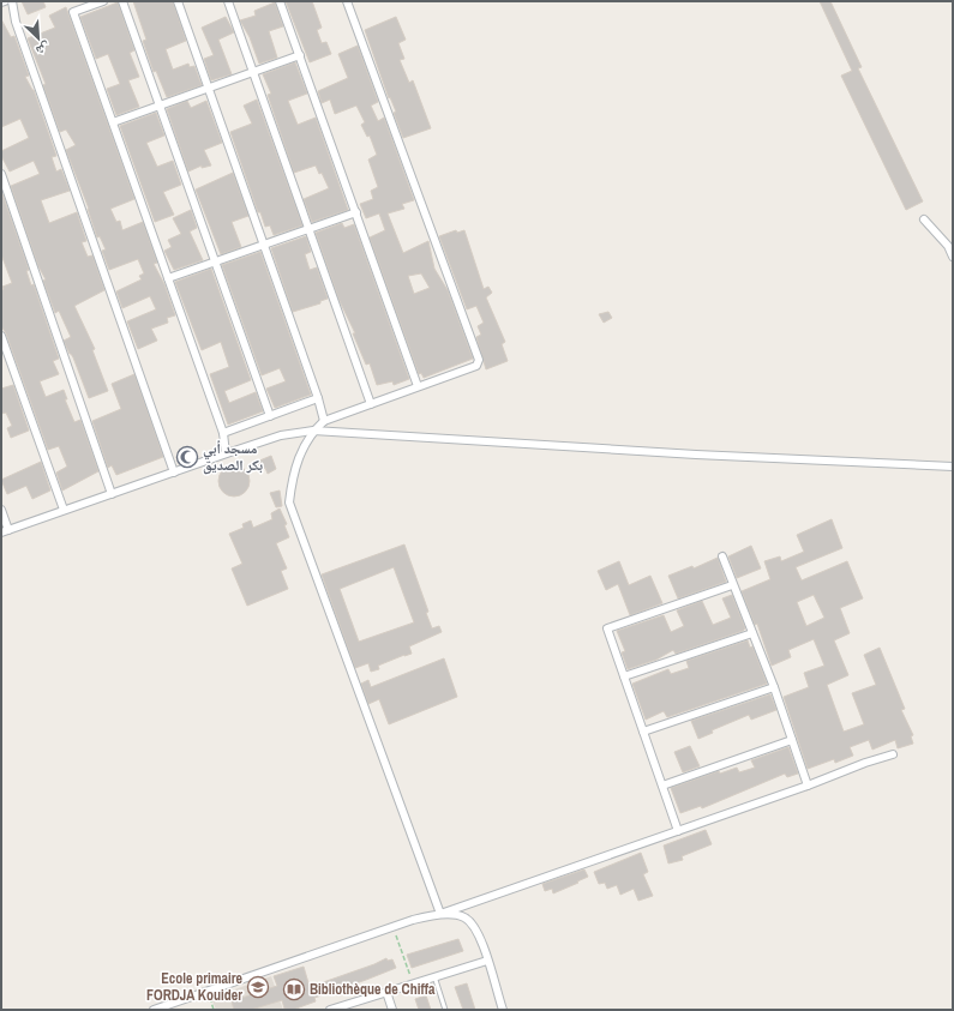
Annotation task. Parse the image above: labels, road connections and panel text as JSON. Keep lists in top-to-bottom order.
{
  "places": {
    "mosque": ["مسجد أبي بكر الصديق"],
    "school or university": ["Ecole primaire FORDJA Kouider"],
    "library": ["Bibliothèque de Chiffa"]
  },
  "north": "bottom right"
}
